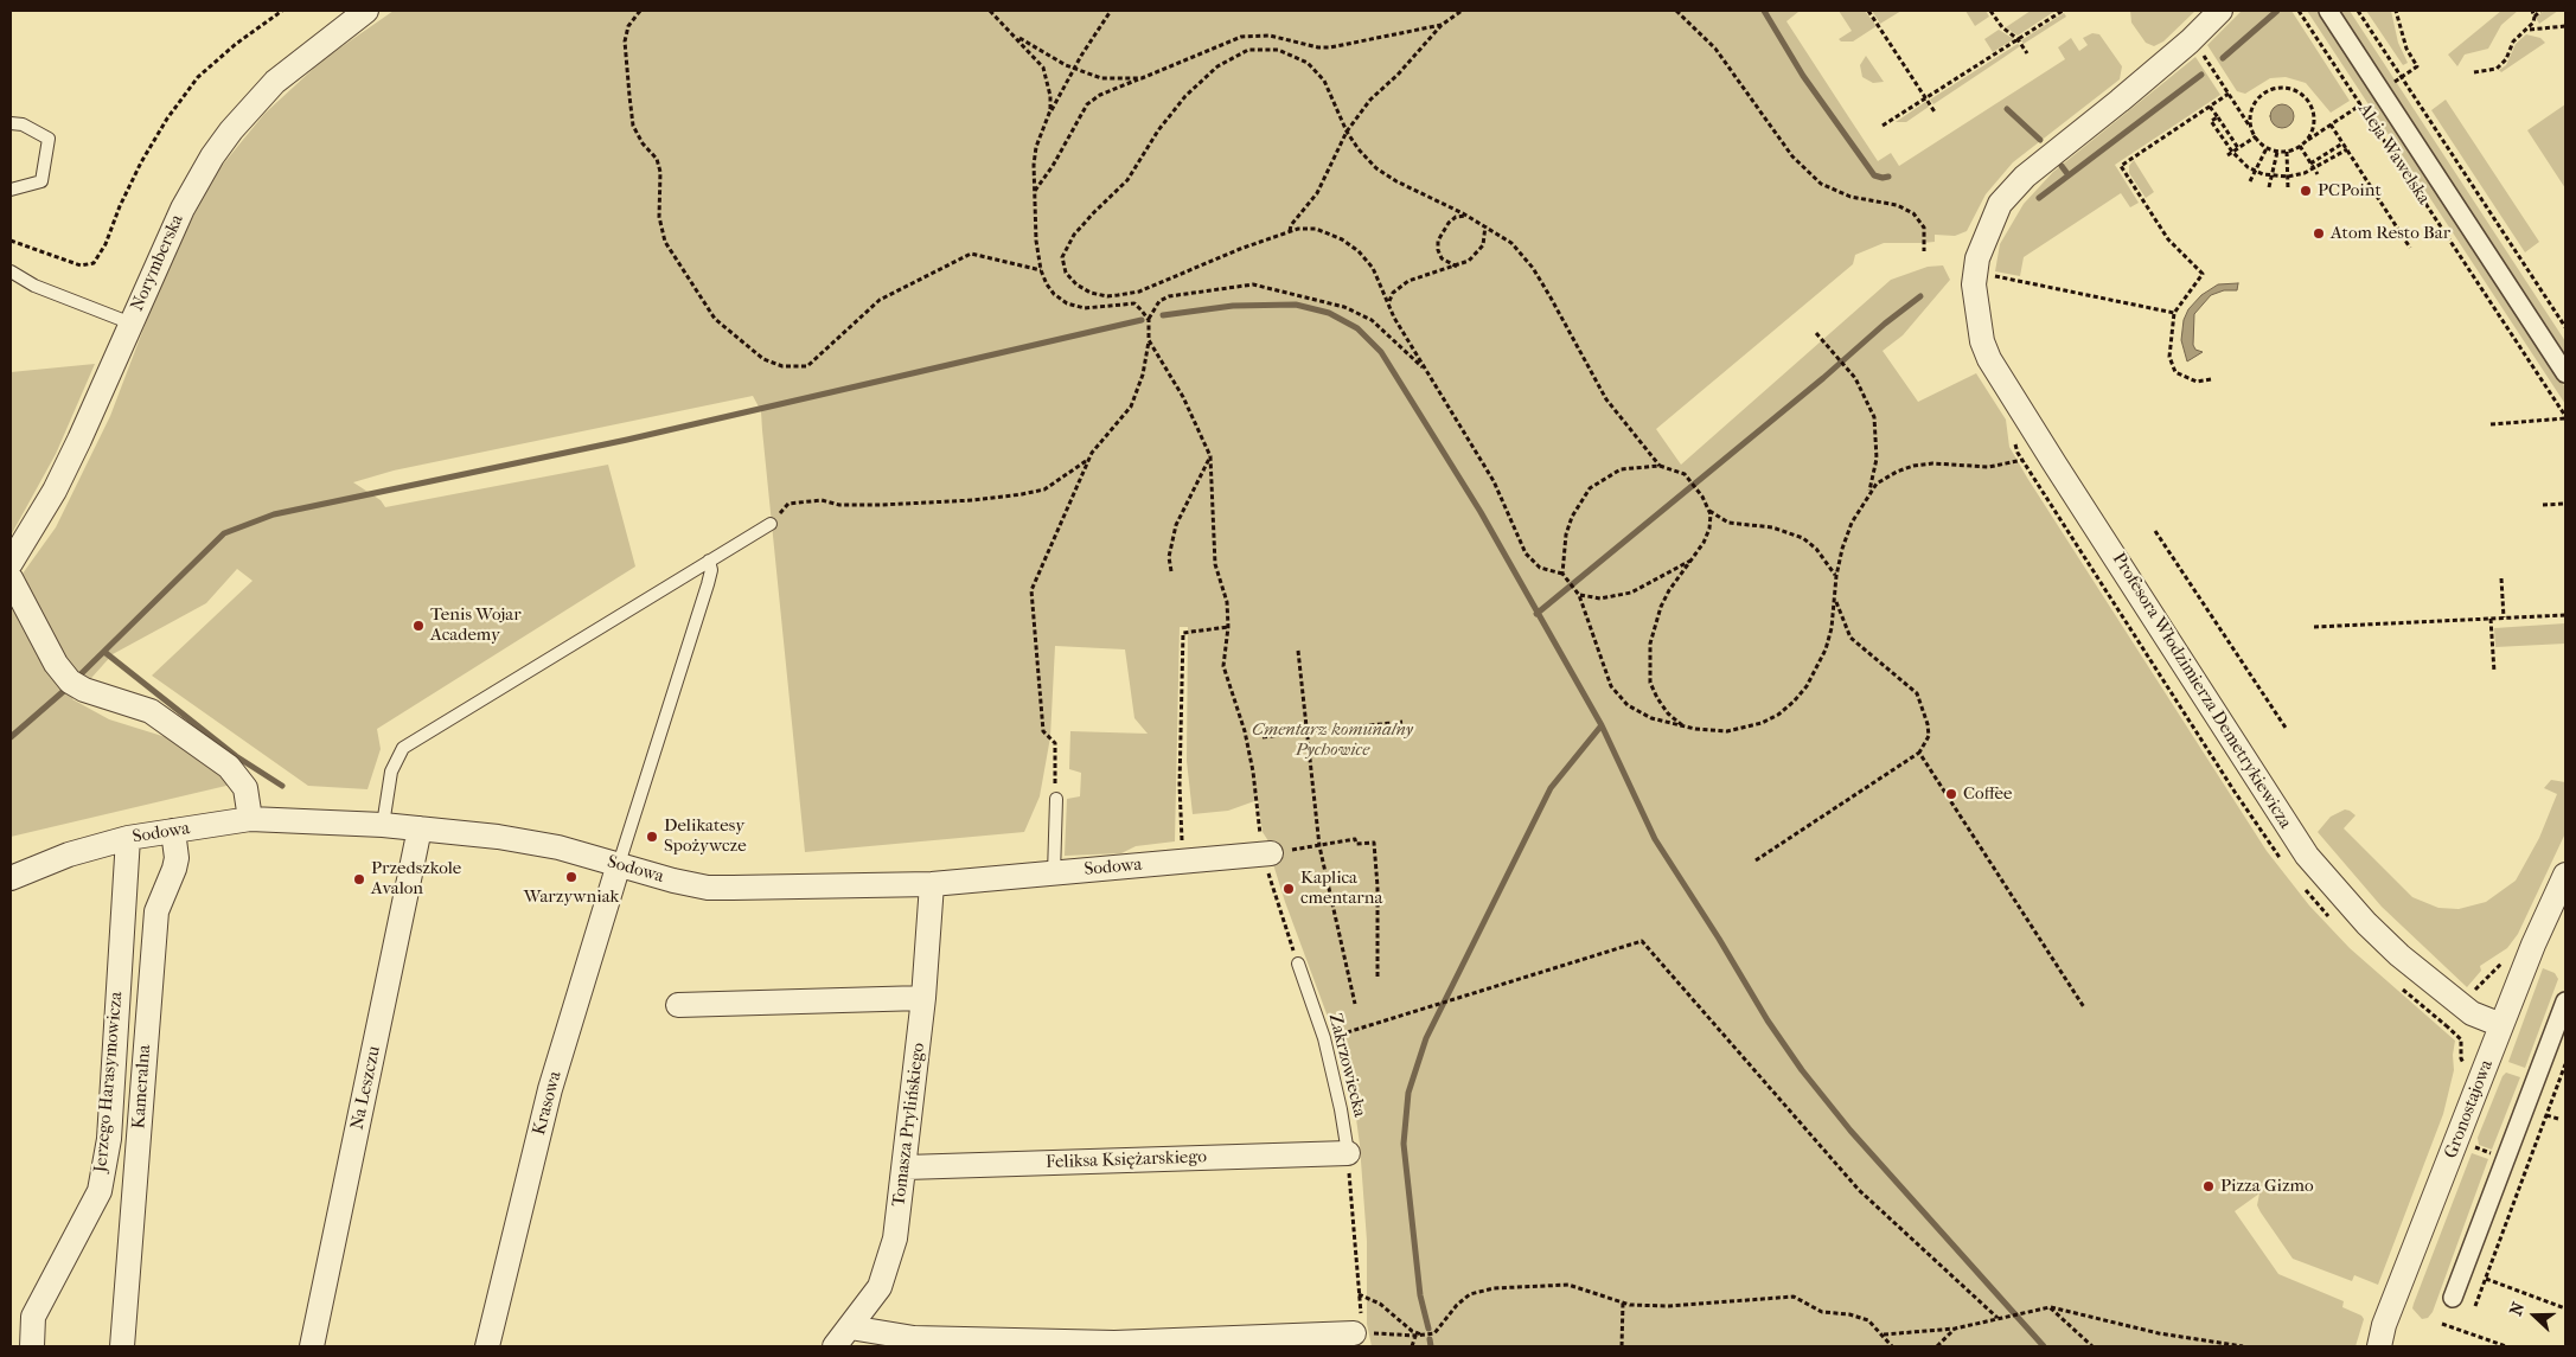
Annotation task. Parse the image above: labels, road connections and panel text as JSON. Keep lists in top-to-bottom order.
{
  "streets": {
    "street": [
      "Aleja Wawelska",
      "Norymberska",
      "Profesora Włodzimierza Demetrykiewicza",
      "Sodowa",
      "Jerzego Harasymowicza",
      "Kameralna",
      "Na Leszczu",
      "Krasowa",
      "Gronostajowa",
      "Tomasza Prylińskiego",
      "Feliksa Księżarskiego"
    ],
    "lane": ["Zakrzowiecka"]
  },
  "crossings": [
    ["Profesora Włodzimierza Demetrykiewicza", "Gronostajowa"],
    ["Sodowa", "Jerzego Harasymowicza"],
    ["Sodowa", "Kameralna"],
    ["Sodowa", "Na Leszczu"],
    ["Sodowa", "Krasowa"],
    ["Sodowa", "Tomasza Prylińskiego"],
    ["Zakrzowiecka", "Feliksa Księżarskiego"],
    ["Tomasza Prylińskiego", "Feliksa Księżarskiego"]
  ],
  "parks": ["Cmentarz komunalny Pychowice"],
  "places": [
    "PCPoint",
    "Atom Resto Bar",
    "Tenis Wojar Academy",
    "Coffee",
    "Delikatesy Spożywcze",
    "Warzywniak",
    "Przedszkole Avalon",
    "Kaplica cmentarna",
    "Pizza Gizmo"
  ],
  "north": "left"
}
